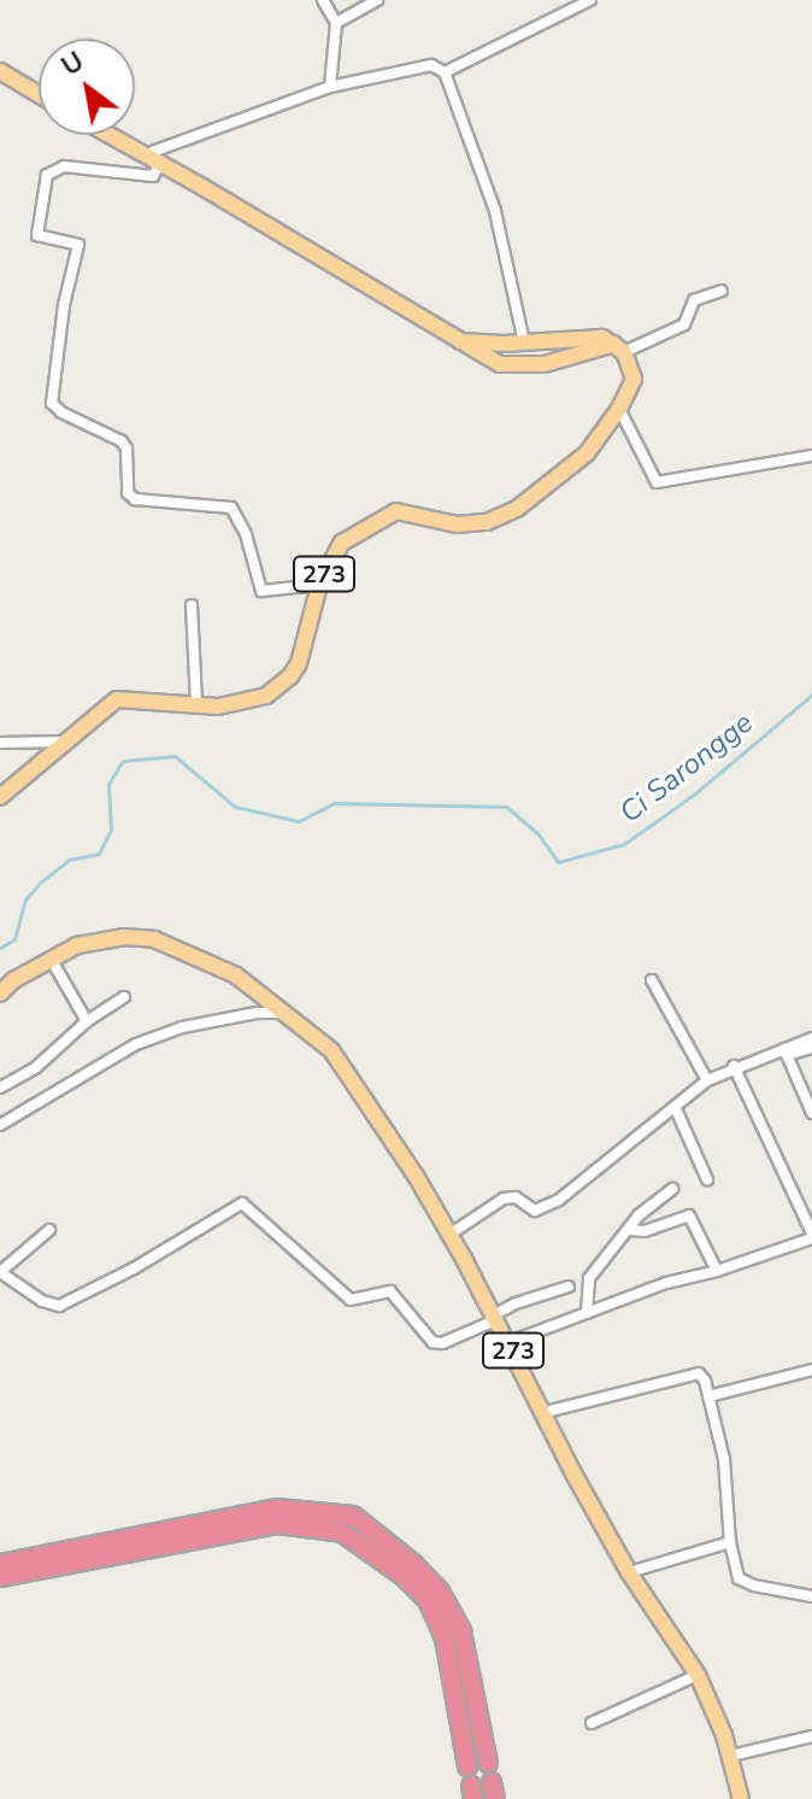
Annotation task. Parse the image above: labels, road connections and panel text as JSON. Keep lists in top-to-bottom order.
{
  "streets": {
    "main road": ["273"]
  },
  "water": ["Ci Sarongge"],
  "north": "top left"
}
